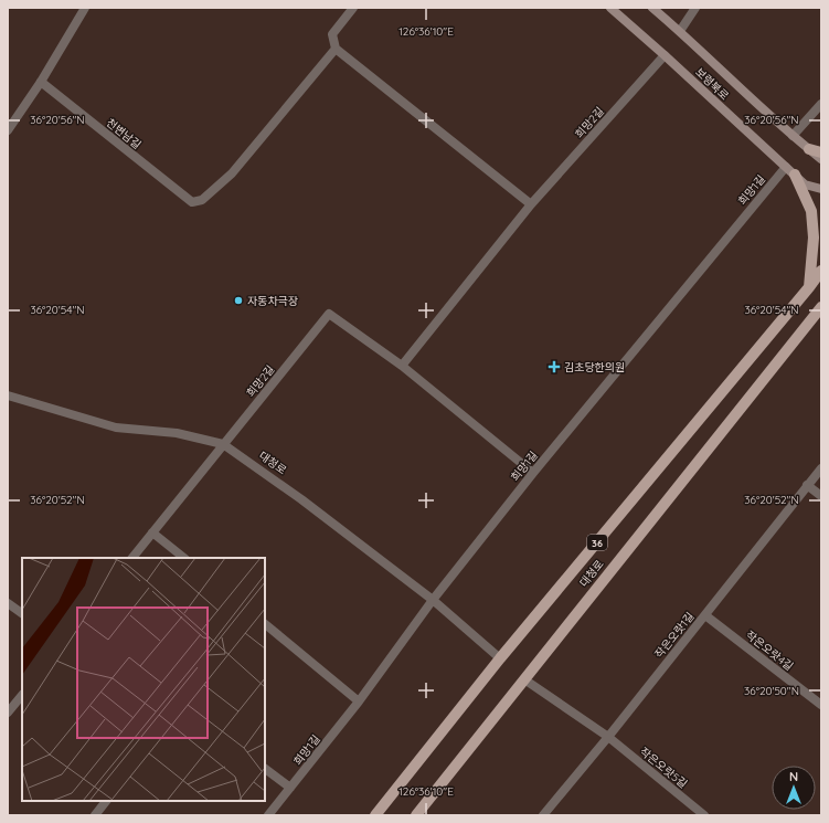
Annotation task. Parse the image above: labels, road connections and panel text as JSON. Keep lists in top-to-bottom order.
{
  "streets": {
    "main road": ["보령북로", "대청로", "36"],
    "street": [
      "희망2길",
      "천변남길",
      "희망1길",
      "작은오랏1길",
      "작은오랏4길",
      "작은오랏5길"
    ]
  },
  "crossings": [
    ["보령북로", "희망2길"],
    ["보령북로", "희망1길"],
    ["희망2길", "희망1길"],
    ["희망2길", "대청로"],
    ["희망1길", "대청로"],
    ["대청로", "작은오랏5길"],
    ["작은오랏1길", "작은오랏4길"],
    ["작은오랏1길", "작은오랏5길"]
  ],
  "places": {
    "other": ["자동차극장"],
    "health": ["김초당한의원"]
  },
  "north": "top",
  "coordinates": [
    "126°36'10\"E",
    "36°20'56\"N",
    "36°20'54\"N",
    "36°20'52\"N",
    "36°20'50\"N"
  ]
}
